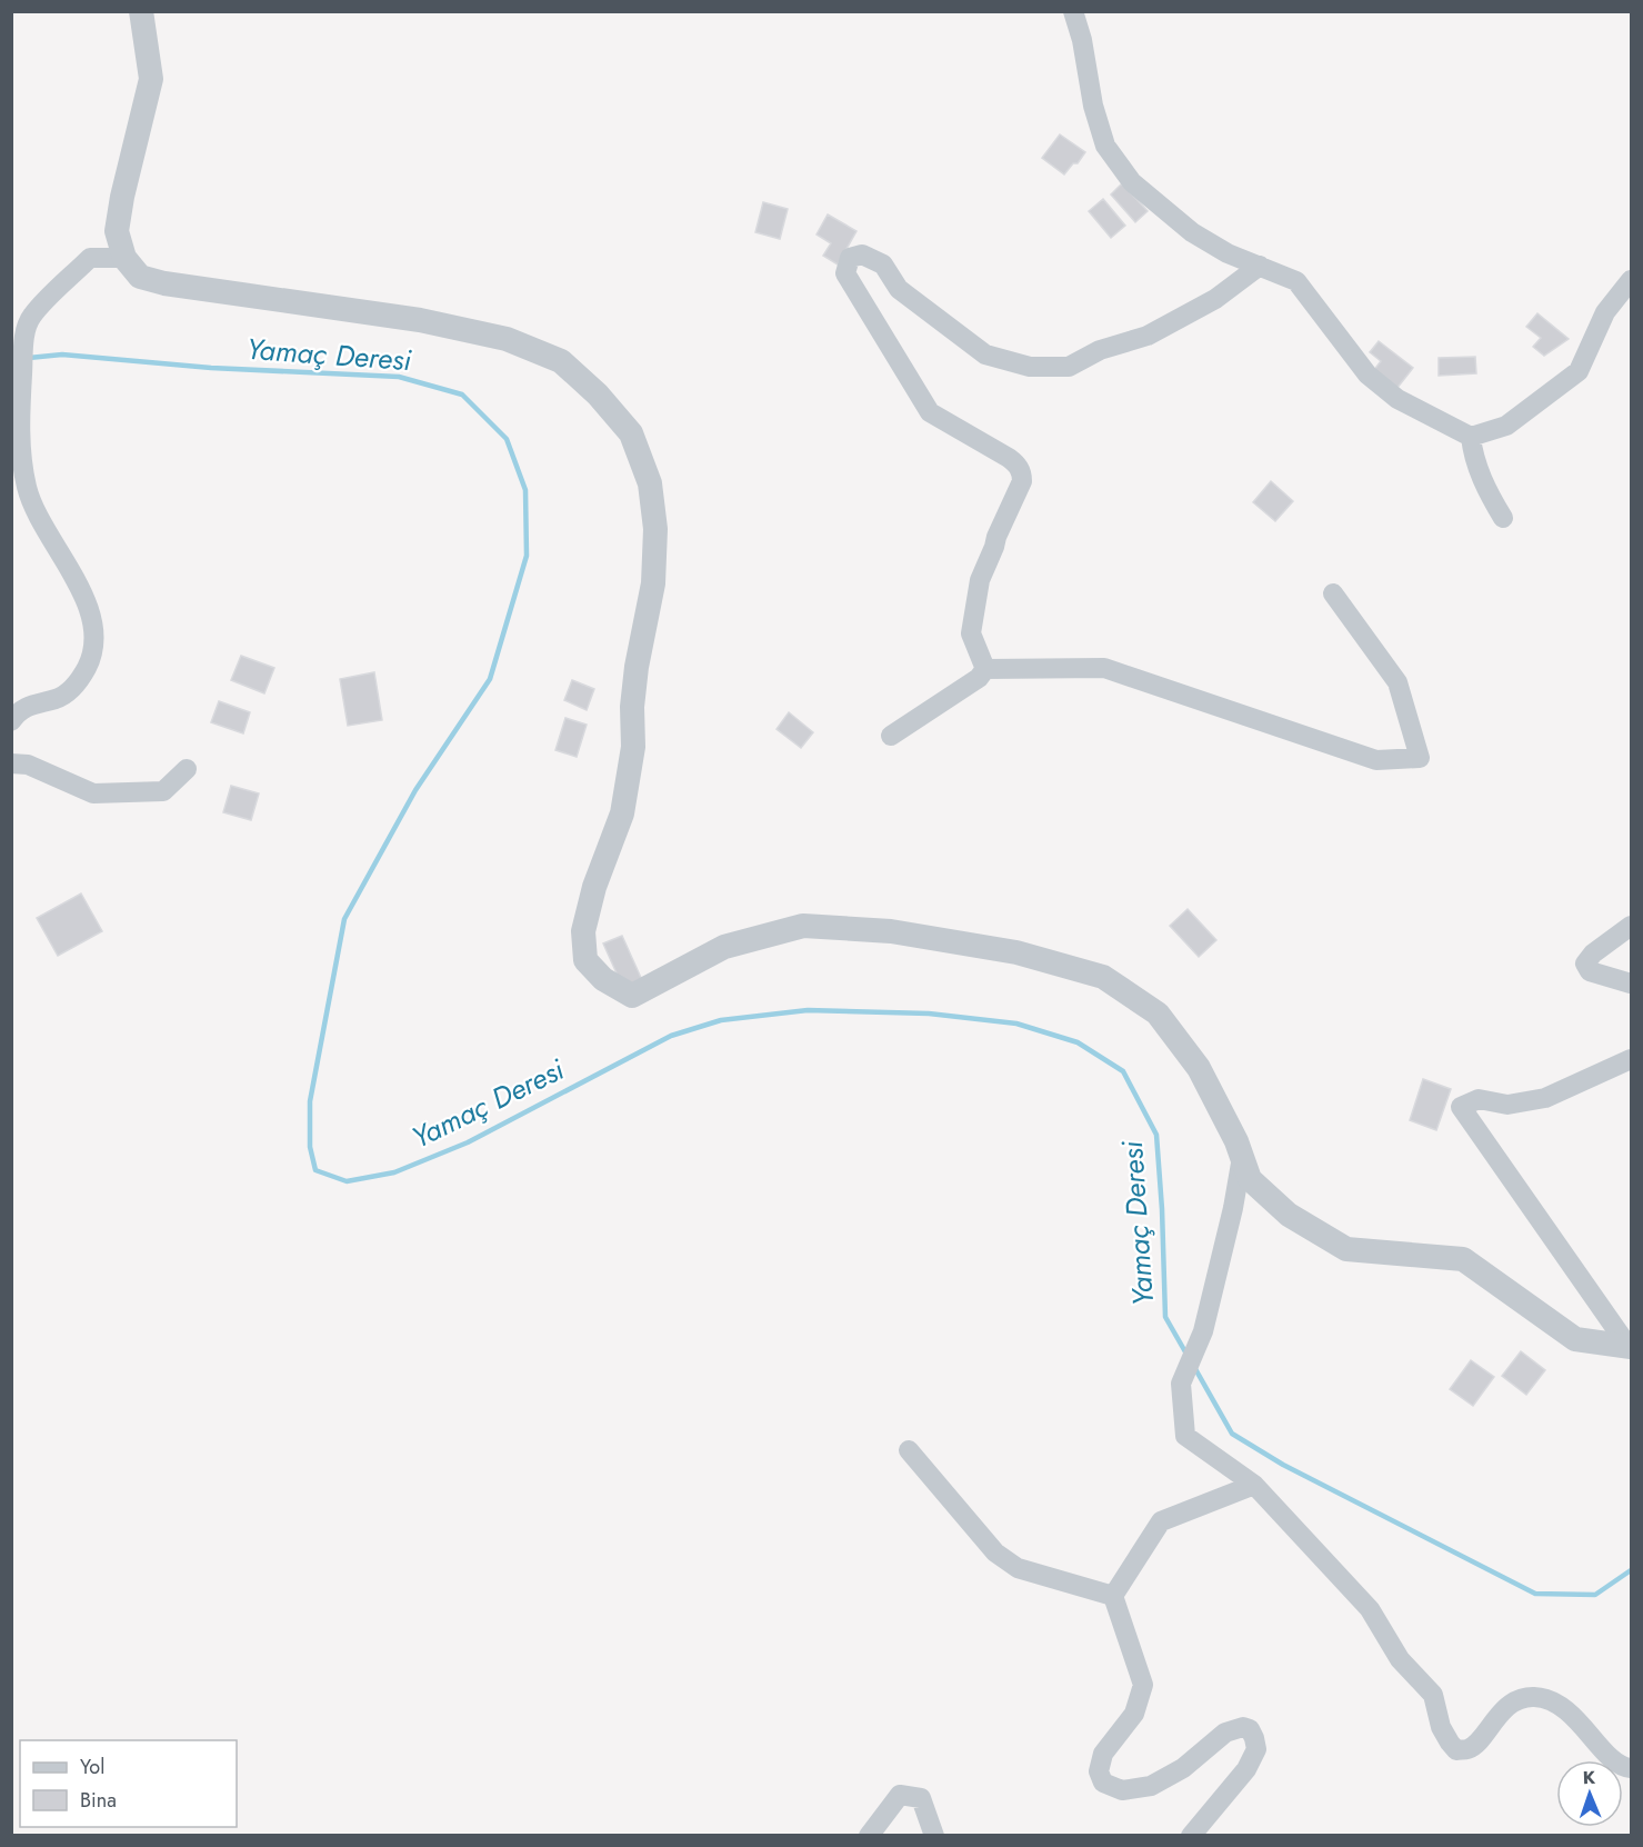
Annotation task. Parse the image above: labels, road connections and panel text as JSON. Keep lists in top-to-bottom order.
{
  "water": ["Yamaç Deresi"],
  "legend": ["Yol", "Bina"],
  "north": "top"
}
